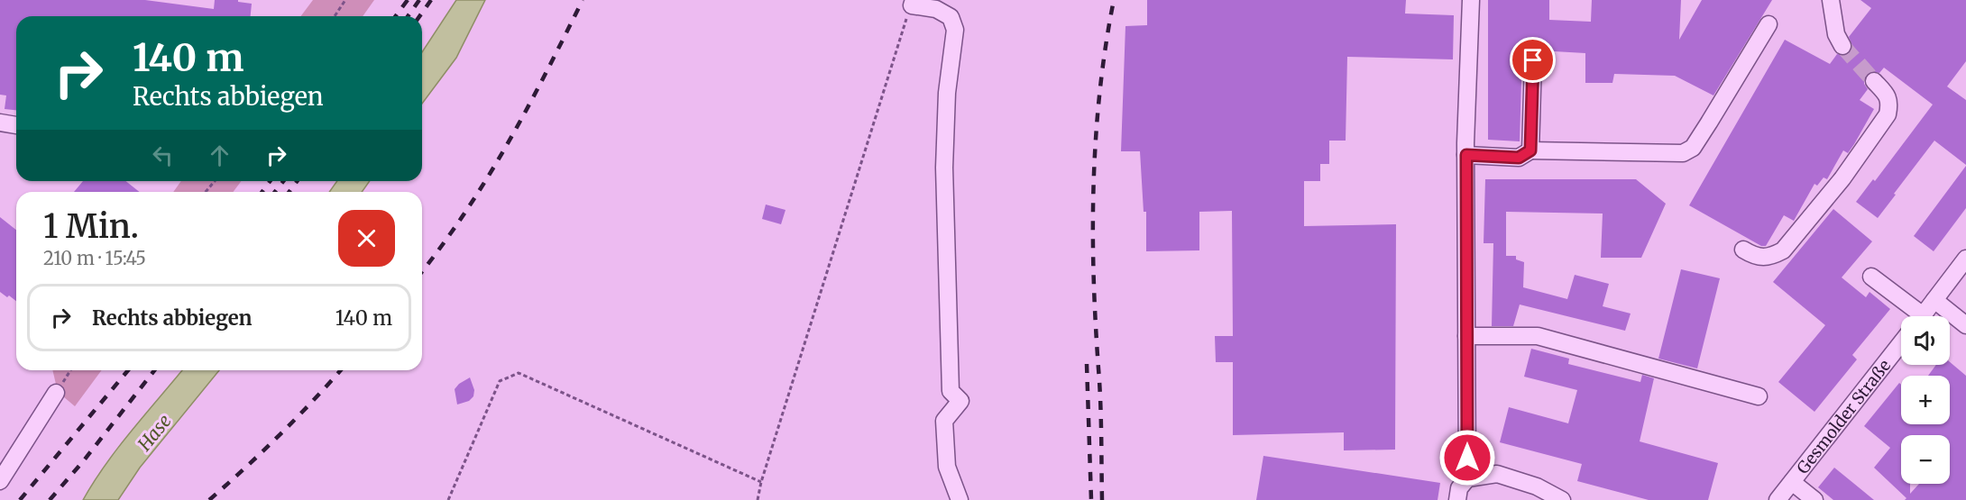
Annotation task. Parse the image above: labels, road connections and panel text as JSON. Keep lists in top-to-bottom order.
{
  "streets": {
    "street": ["Gesmolder Straße"]
  },
  "water": ["Hase"],
  "page": {
    "turn": ["140 m", "Rechts abbiegen"],
    "heading": ["1 Min.", "210 m · 15:45"],
    "list": [
      {
        "name": "Rechts abbiegen",
        "value": "140 m"
      }
    ],
    "map_buttons": ["+", "−"]
  }
}
